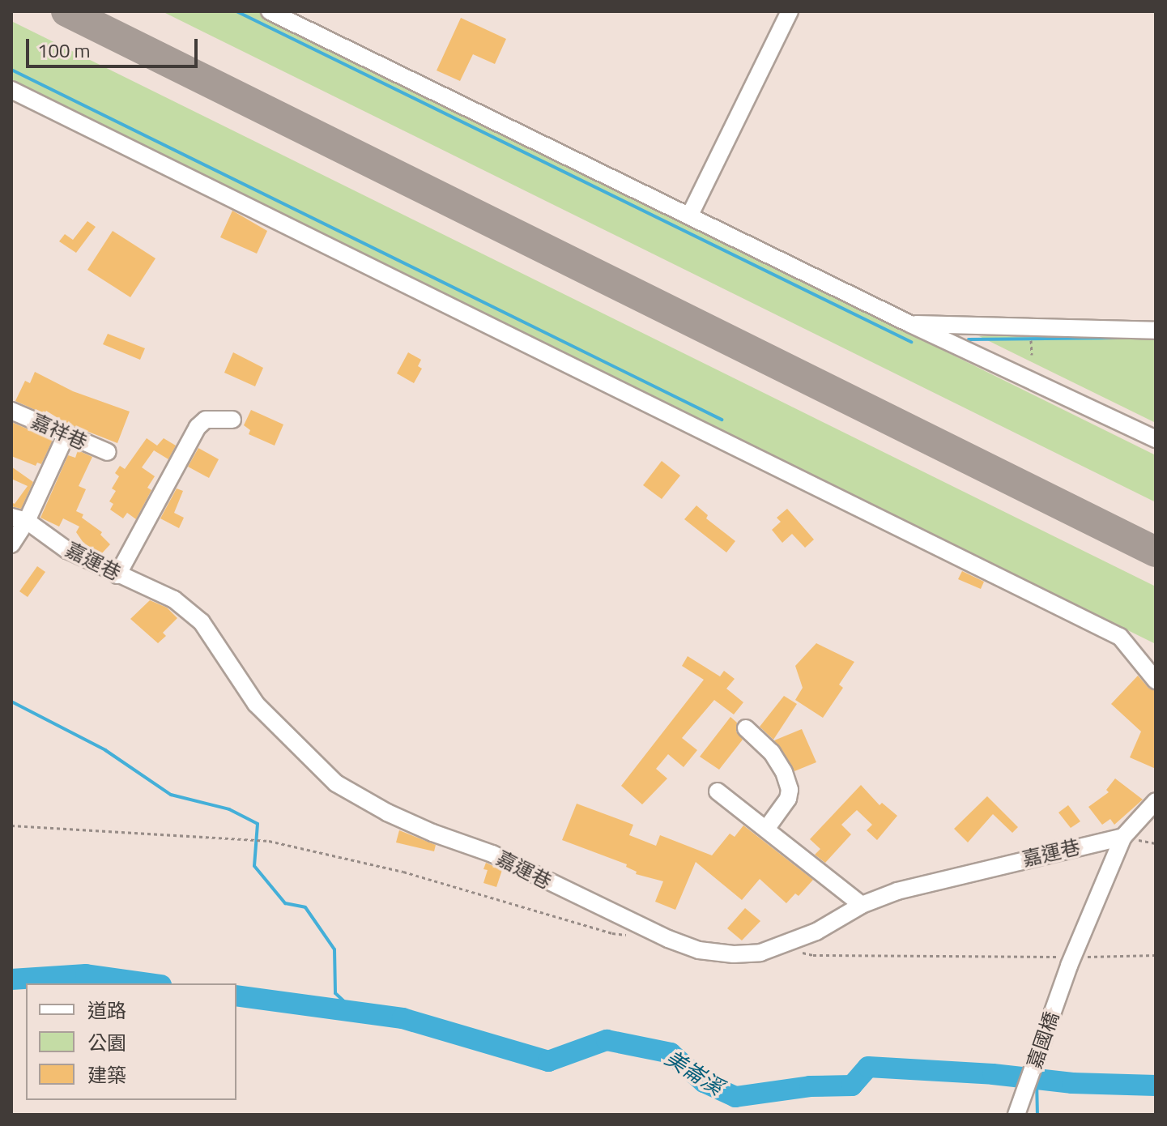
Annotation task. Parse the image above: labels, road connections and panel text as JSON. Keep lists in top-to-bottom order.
{
  "streets": {
    "street": ["嘉祥巷", "嘉運巷", "嘉國橋"]
  },
  "crossings": [
    ["嘉運巷", "嘉國橋"]
  ],
  "water": ["美崙溪"],
  "legend": ["道路", "公園", "建築"],
  "scale_bar": "100 m"
}
